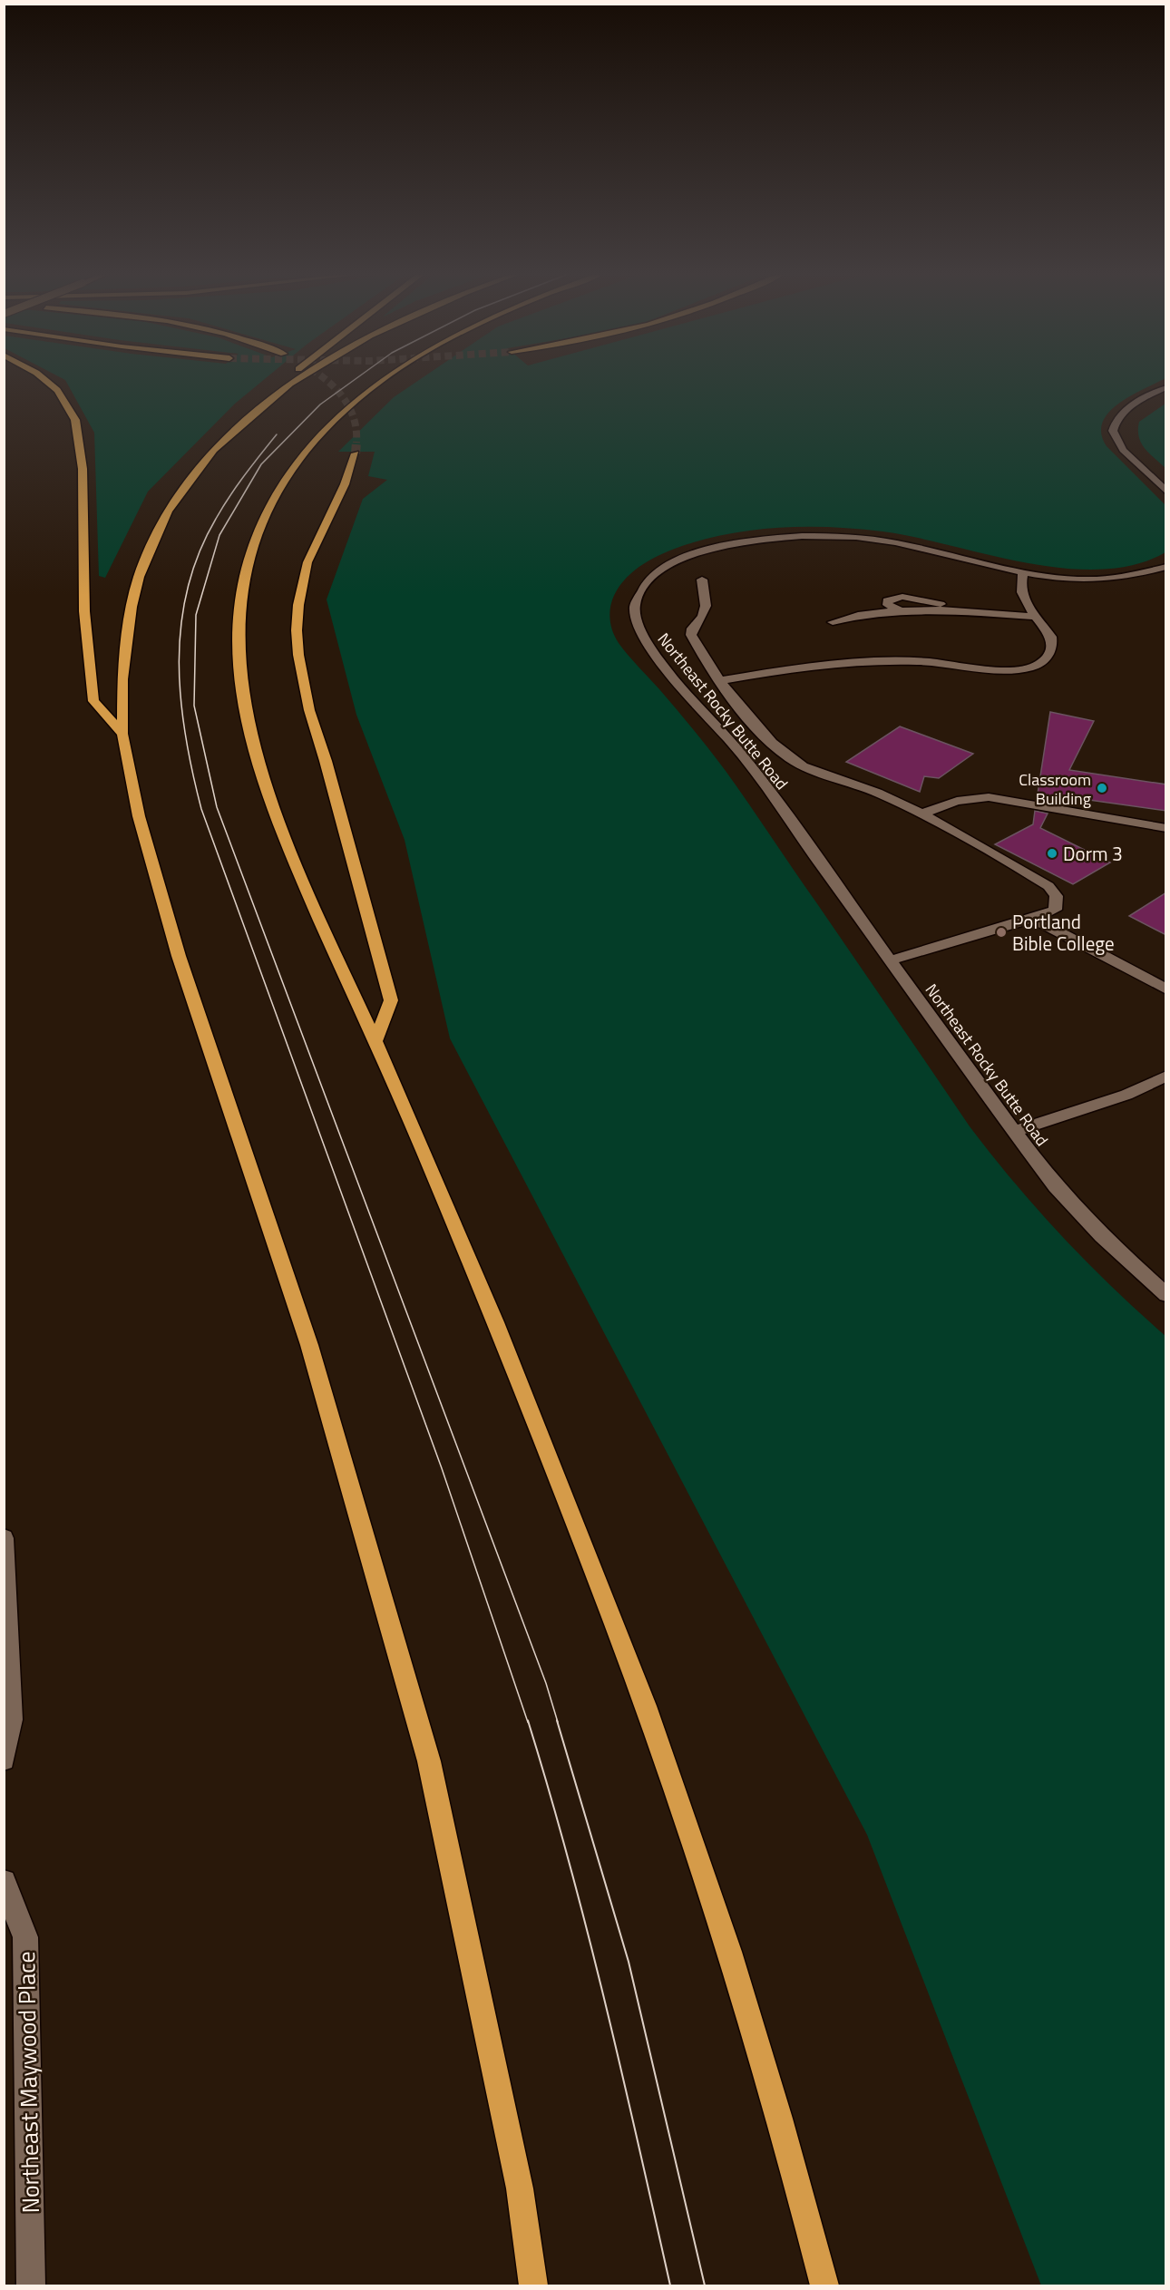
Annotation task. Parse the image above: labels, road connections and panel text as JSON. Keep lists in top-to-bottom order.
{
  "streets": {
    "street": ["Northeast Rocky Butte Road", "Northeast Maywood Place"]
  },
  "places": ["Classroom Building", "Dorm 3", "Portland Bible College"]
}
